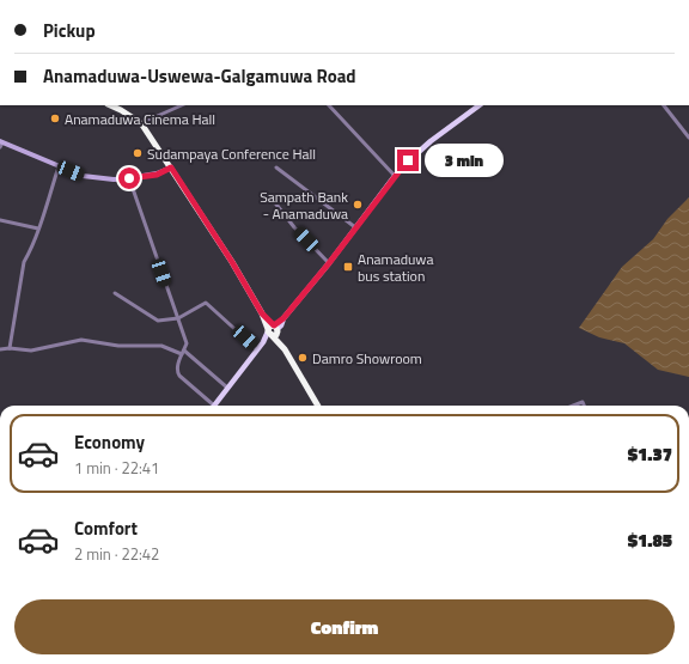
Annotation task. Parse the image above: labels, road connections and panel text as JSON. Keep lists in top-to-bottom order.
{
  "places": {
    "other": [
      "Anamaduwa Cinema Hall",
      "Sudampaya Conference Hall",
      "Sampath Bank - Anamaduwa",
      "Damro Showroom"
    ],
    "transit": ["Anamaduwa bus station"]
  },
  "page": {
    "banner": ["Pickup", "Anamaduwa-Uswewa-Galgamuwa Road"],
    "bubble": "3 min",
    "list": [
      {
        "name": "Economy",
        "note": "1 min · 22:41",
        "value": "$1.37"
      },
      {
        "name": "Comfort",
        "note": "2 min · 22:42",
        "value": "$1.85"
      }
    ],
    "buttons": "Confirm"
  }
}
